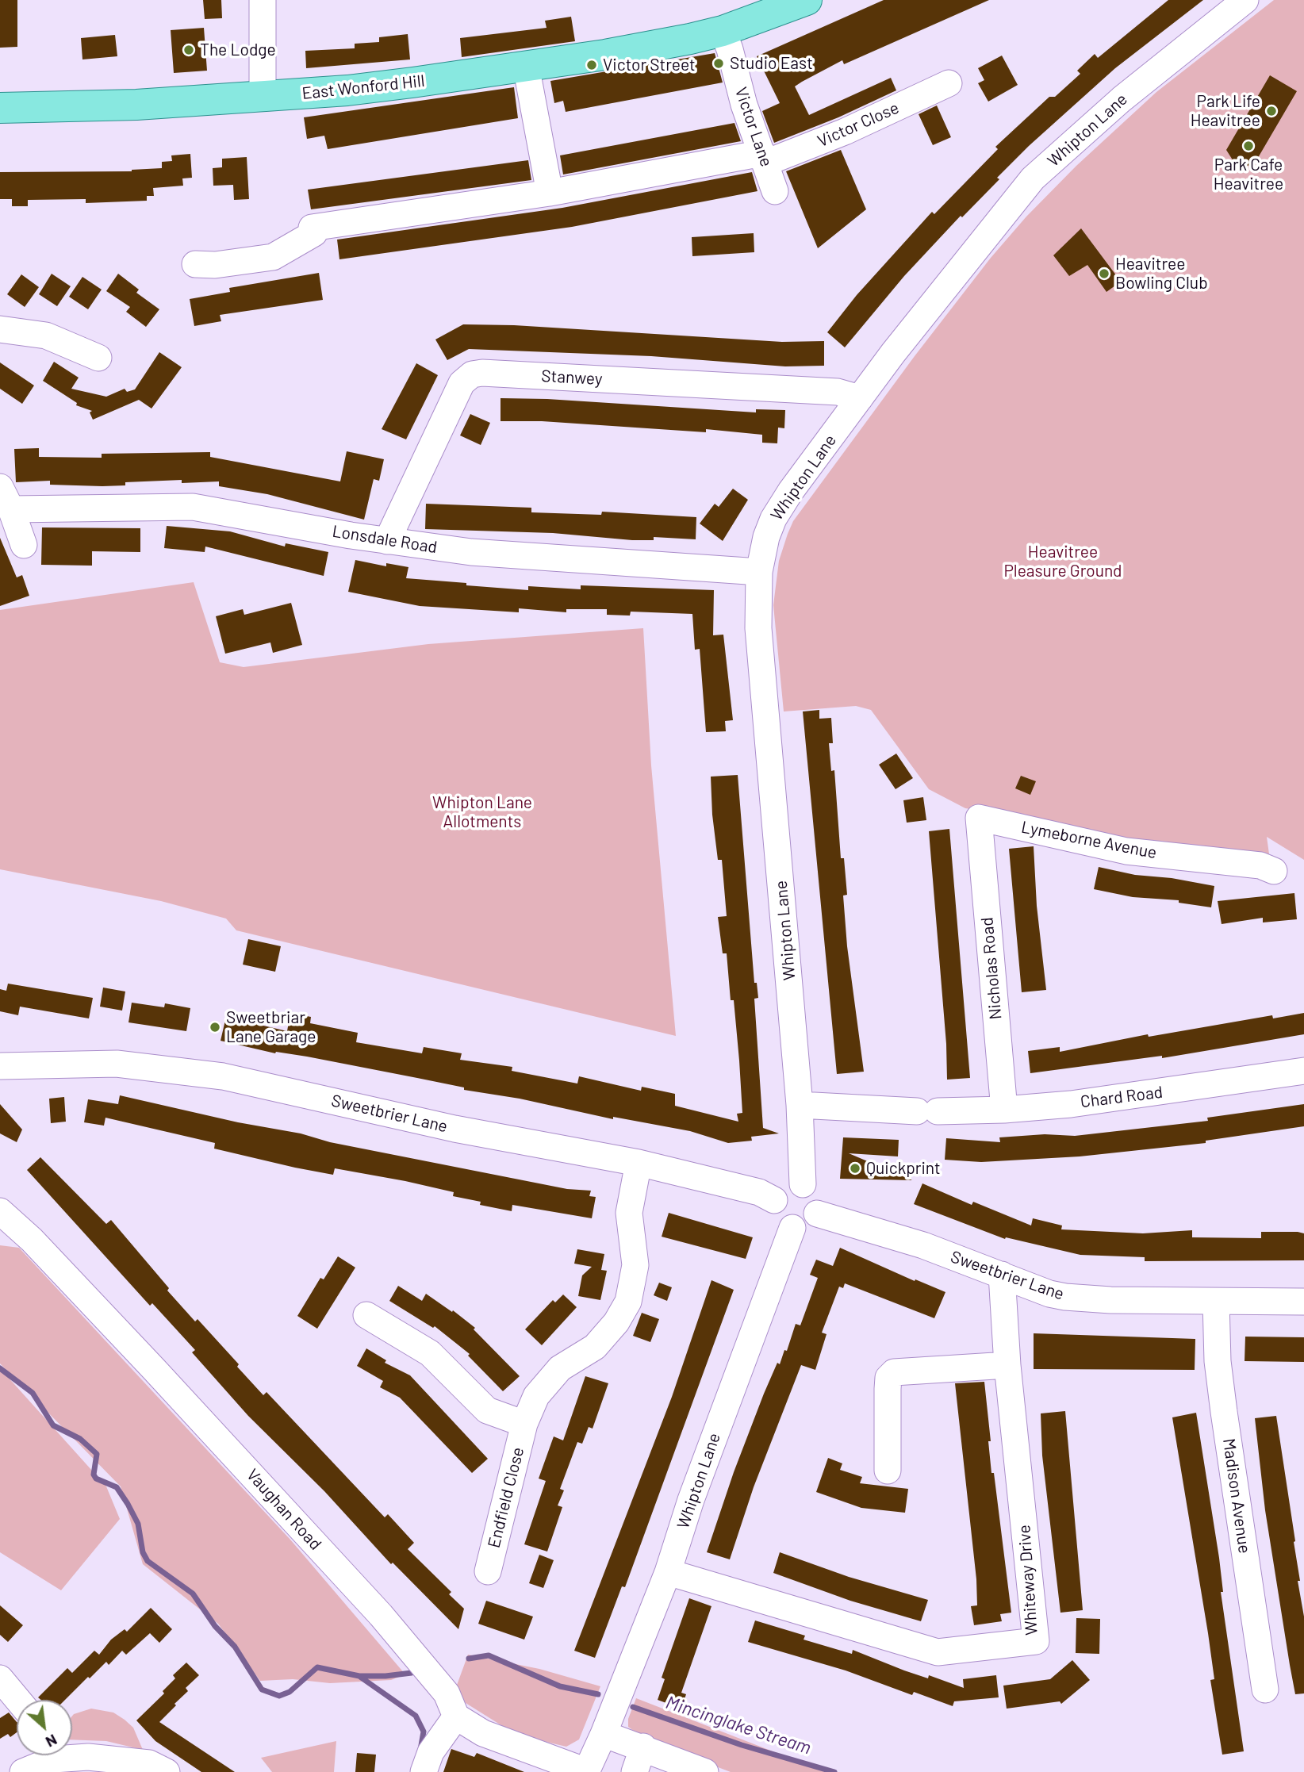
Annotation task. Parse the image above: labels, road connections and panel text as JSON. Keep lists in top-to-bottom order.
{
  "streets": {
    "main road": ["East Wonford Hill"],
    "street": [
      "Victor Close",
      "Victor Lane",
      "Whipton Lane",
      "Stanwey",
      "Lonsdale Road",
      "Lymeborne Avenue",
      "Nicholas Road",
      "Chard Road",
      "Sweetbrier Lane",
      "Madison Avenue",
      "Endfield Close",
      "Vaughan Road",
      "Whiteway Drive"
    ]
  },
  "crossings": [
    ["East Wonford Hill", "Victor Lane"],
    ["Victor Close", "Victor Lane"],
    ["Whipton Lane", "Stanwey"],
    ["Whipton Lane", "Lonsdale Road"],
    ["Whipton Lane", "Chard Road"],
    ["Whipton Lane", "Sweetbrier Lane"],
    ["Whipton Lane", "Whiteway Drive"],
    ["Stanwey", "Lonsdale Road"],
    ["Lymeborne Avenue", "Nicholas Road"],
    ["Nicholas Road", "Chard Road"],
    ["Sweetbrier Lane", "Madison Avenue"],
    ["Sweetbrier Lane", "Endfield Close"],
    ["Sweetbrier Lane", "Whiteway Drive"]
  ],
  "water": ["Mincinglake Stream"],
  "parks": ["Heavitree Pleasure Ground", "Whipton Lane Allotments"],
  "places": [
    "The Lodge",
    "Studio East",
    "Victor Street",
    "Park Life Heavitree",
    "Park Cafe Heavitree",
    "Heavitree Bowling Club",
    "Sweetbriar Lane Garage",
    "Quickprint"
  ],
  "north": "bottom right"
}
